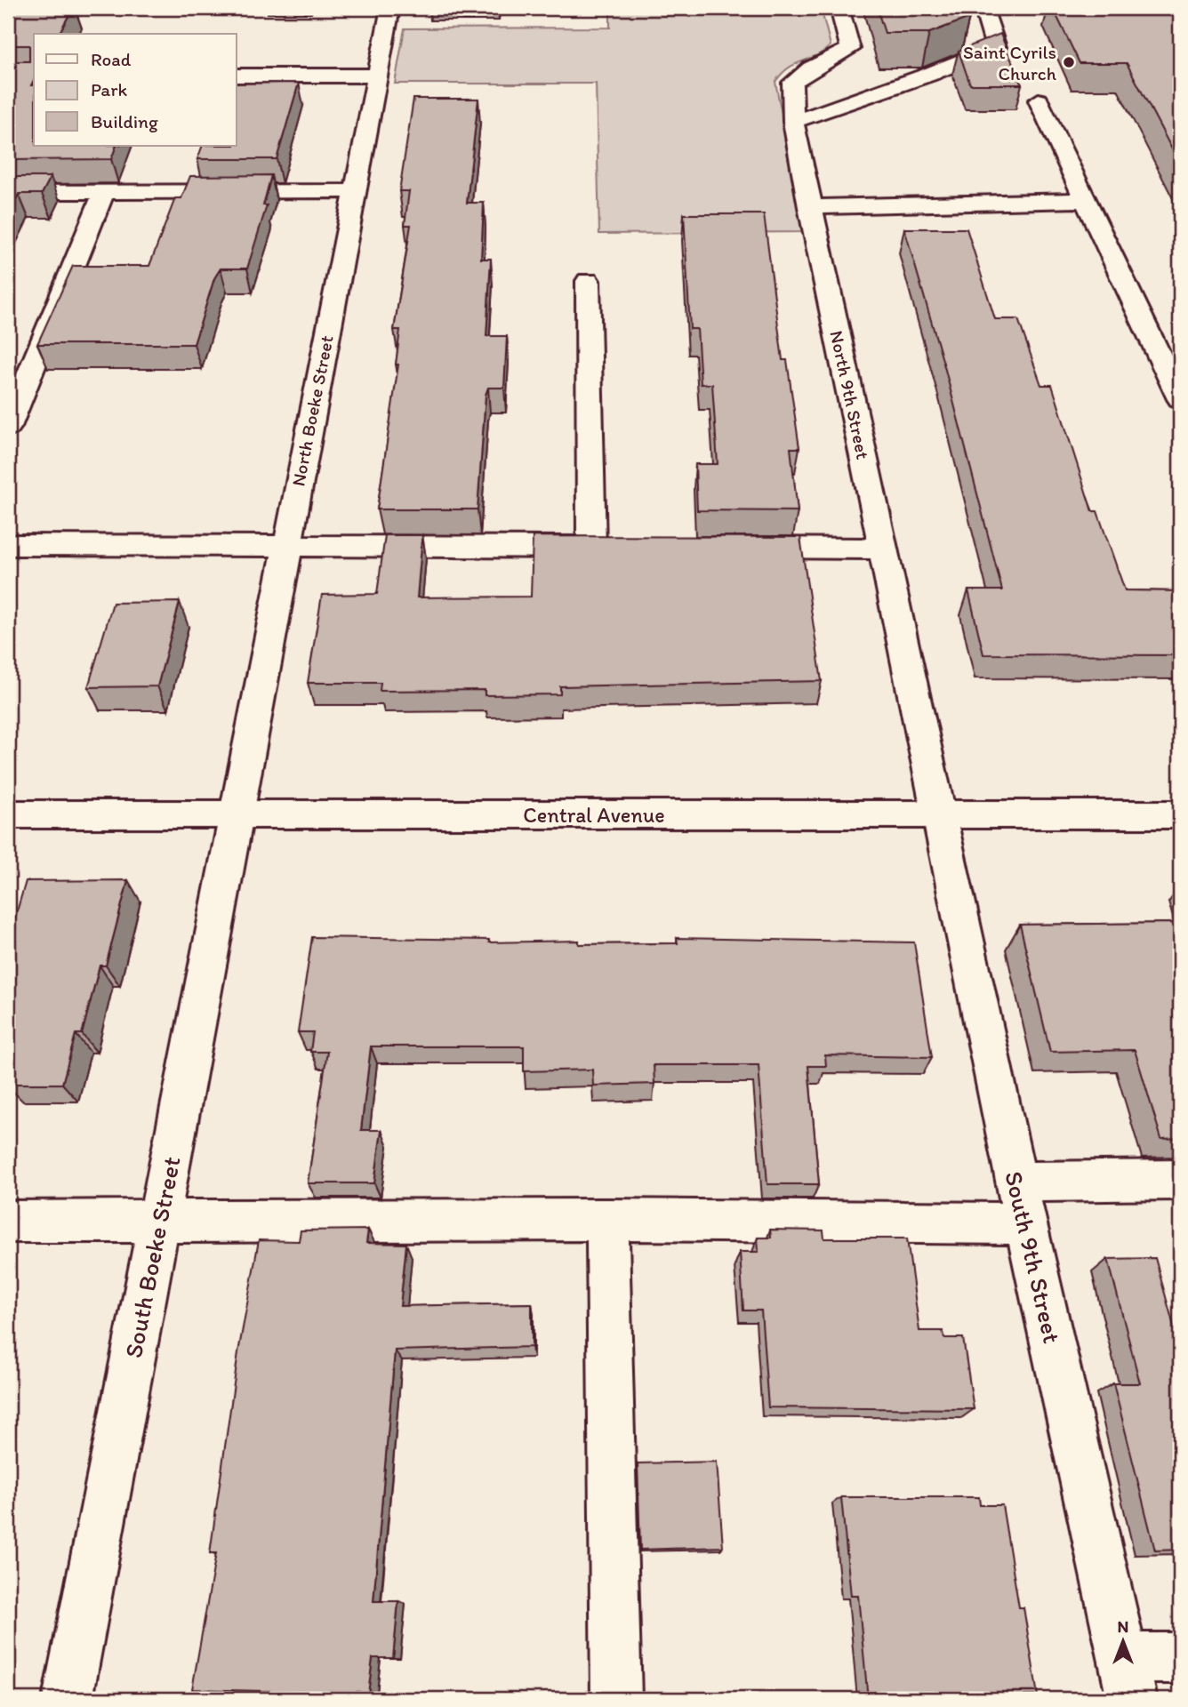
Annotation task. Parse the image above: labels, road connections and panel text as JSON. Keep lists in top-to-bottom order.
{
  "streets": {
    "street": [
      "North 9th Street",
      "North Boeke Street",
      "Central Avenue",
      "South Boeke Street",
      "South 9th Street"
    ]
  },
  "crossings": [
    ["North 9th Street", "Central Avenue"],
    ["North 9th Street", "South 9th Street"],
    ["North Boeke Street", "Central Avenue"],
    ["North Boeke Street", "South Boeke Street"],
    ["Central Avenue", "South Boeke Street"],
    ["Central Avenue", "South 9th Street"]
  ],
  "places": ["Saint Cyrils Church"],
  "legend": ["Road", "Park", "Building"],
  "north": "top"
}
